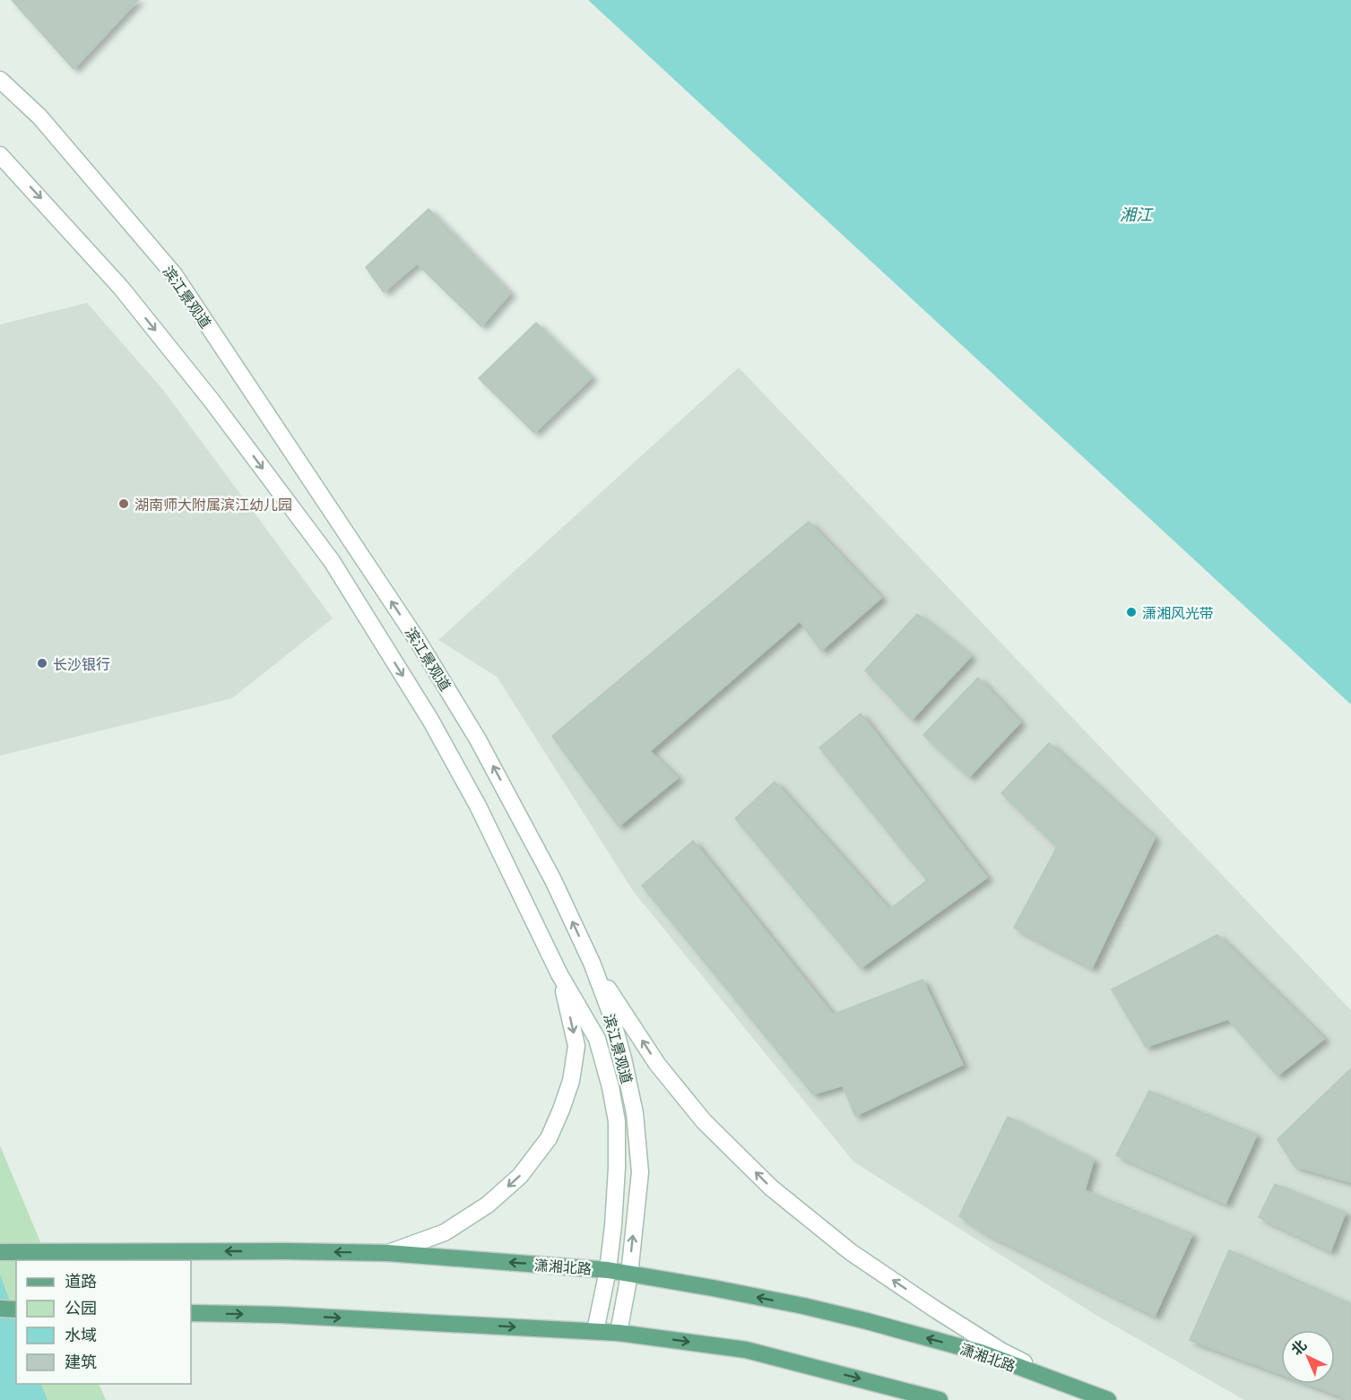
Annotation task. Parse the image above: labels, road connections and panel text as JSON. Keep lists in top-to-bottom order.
{
  "streets": {
    "main road": ["滨江景观道", "潇湘北路"]
  },
  "crossings": [
    ["滨江景观道", "潇湘北路"]
  ],
  "water": ["湘江"],
  "places": ["湖南师大附属滨江幼儿园", "潇湘风光带", "长沙银行"],
  "legend": [
    "道路",
    "公园",
    "水域",
    "建筑"
  ],
  "north": "top left"
}
